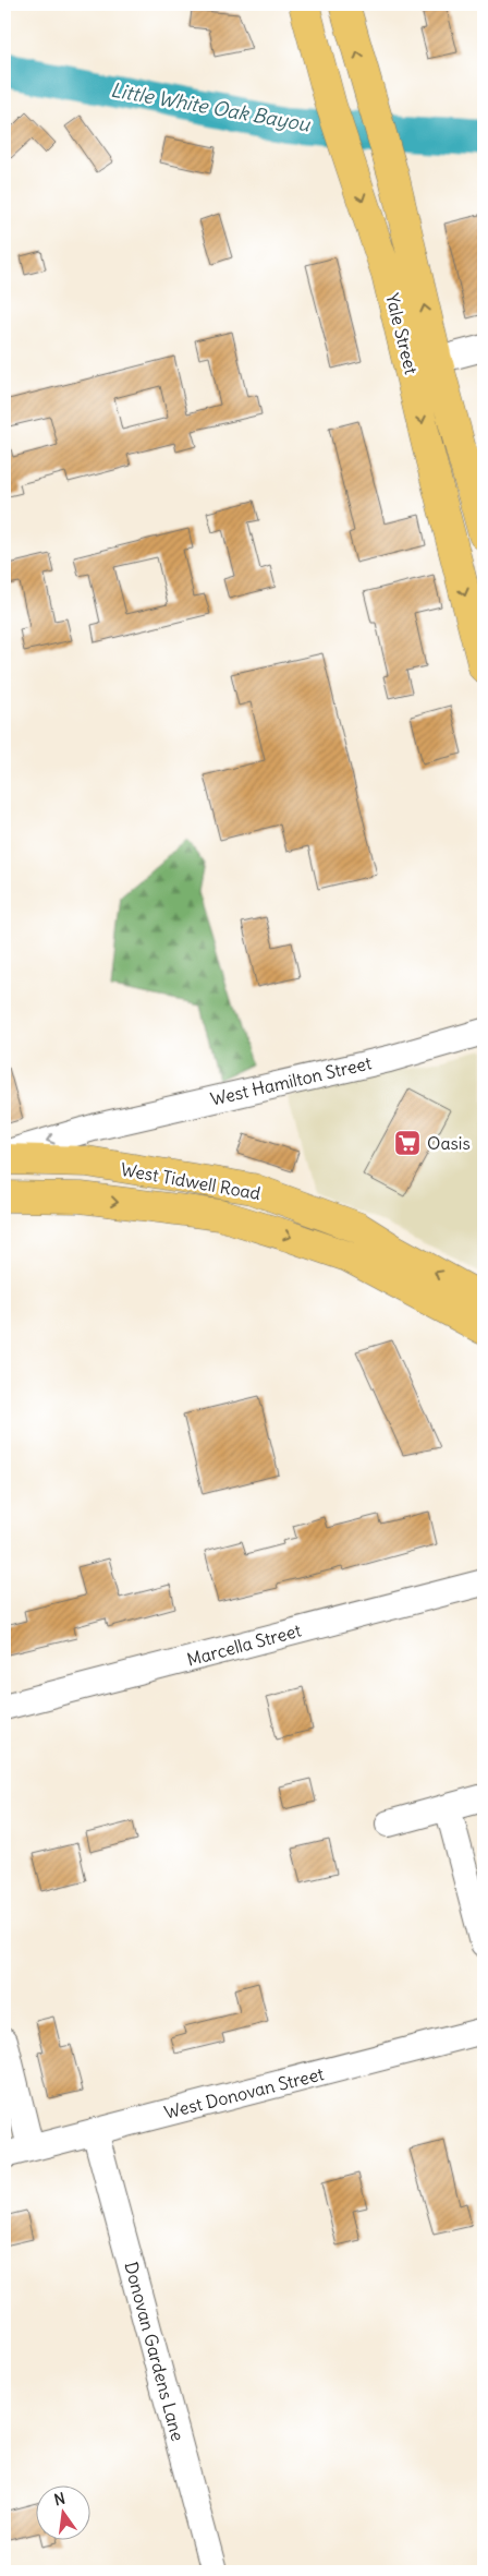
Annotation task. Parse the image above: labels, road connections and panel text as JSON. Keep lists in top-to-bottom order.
{
  "streets": {
    "main road": ["Yale Street", "West Tidwell Road"],
    "street": [
      "West Hamilton Street",
      "Marcella Street",
      "West Donovan Street",
      "Donovan Gardens Lane"
    ]
  },
  "crossings": [
    ["West Donovan Street", "Donovan Gardens Lane"]
  ],
  "water": ["Little White Oak Bayou"],
  "places": {
    "supermarket": ["Oasis"]
  },
  "north": "top"
}
